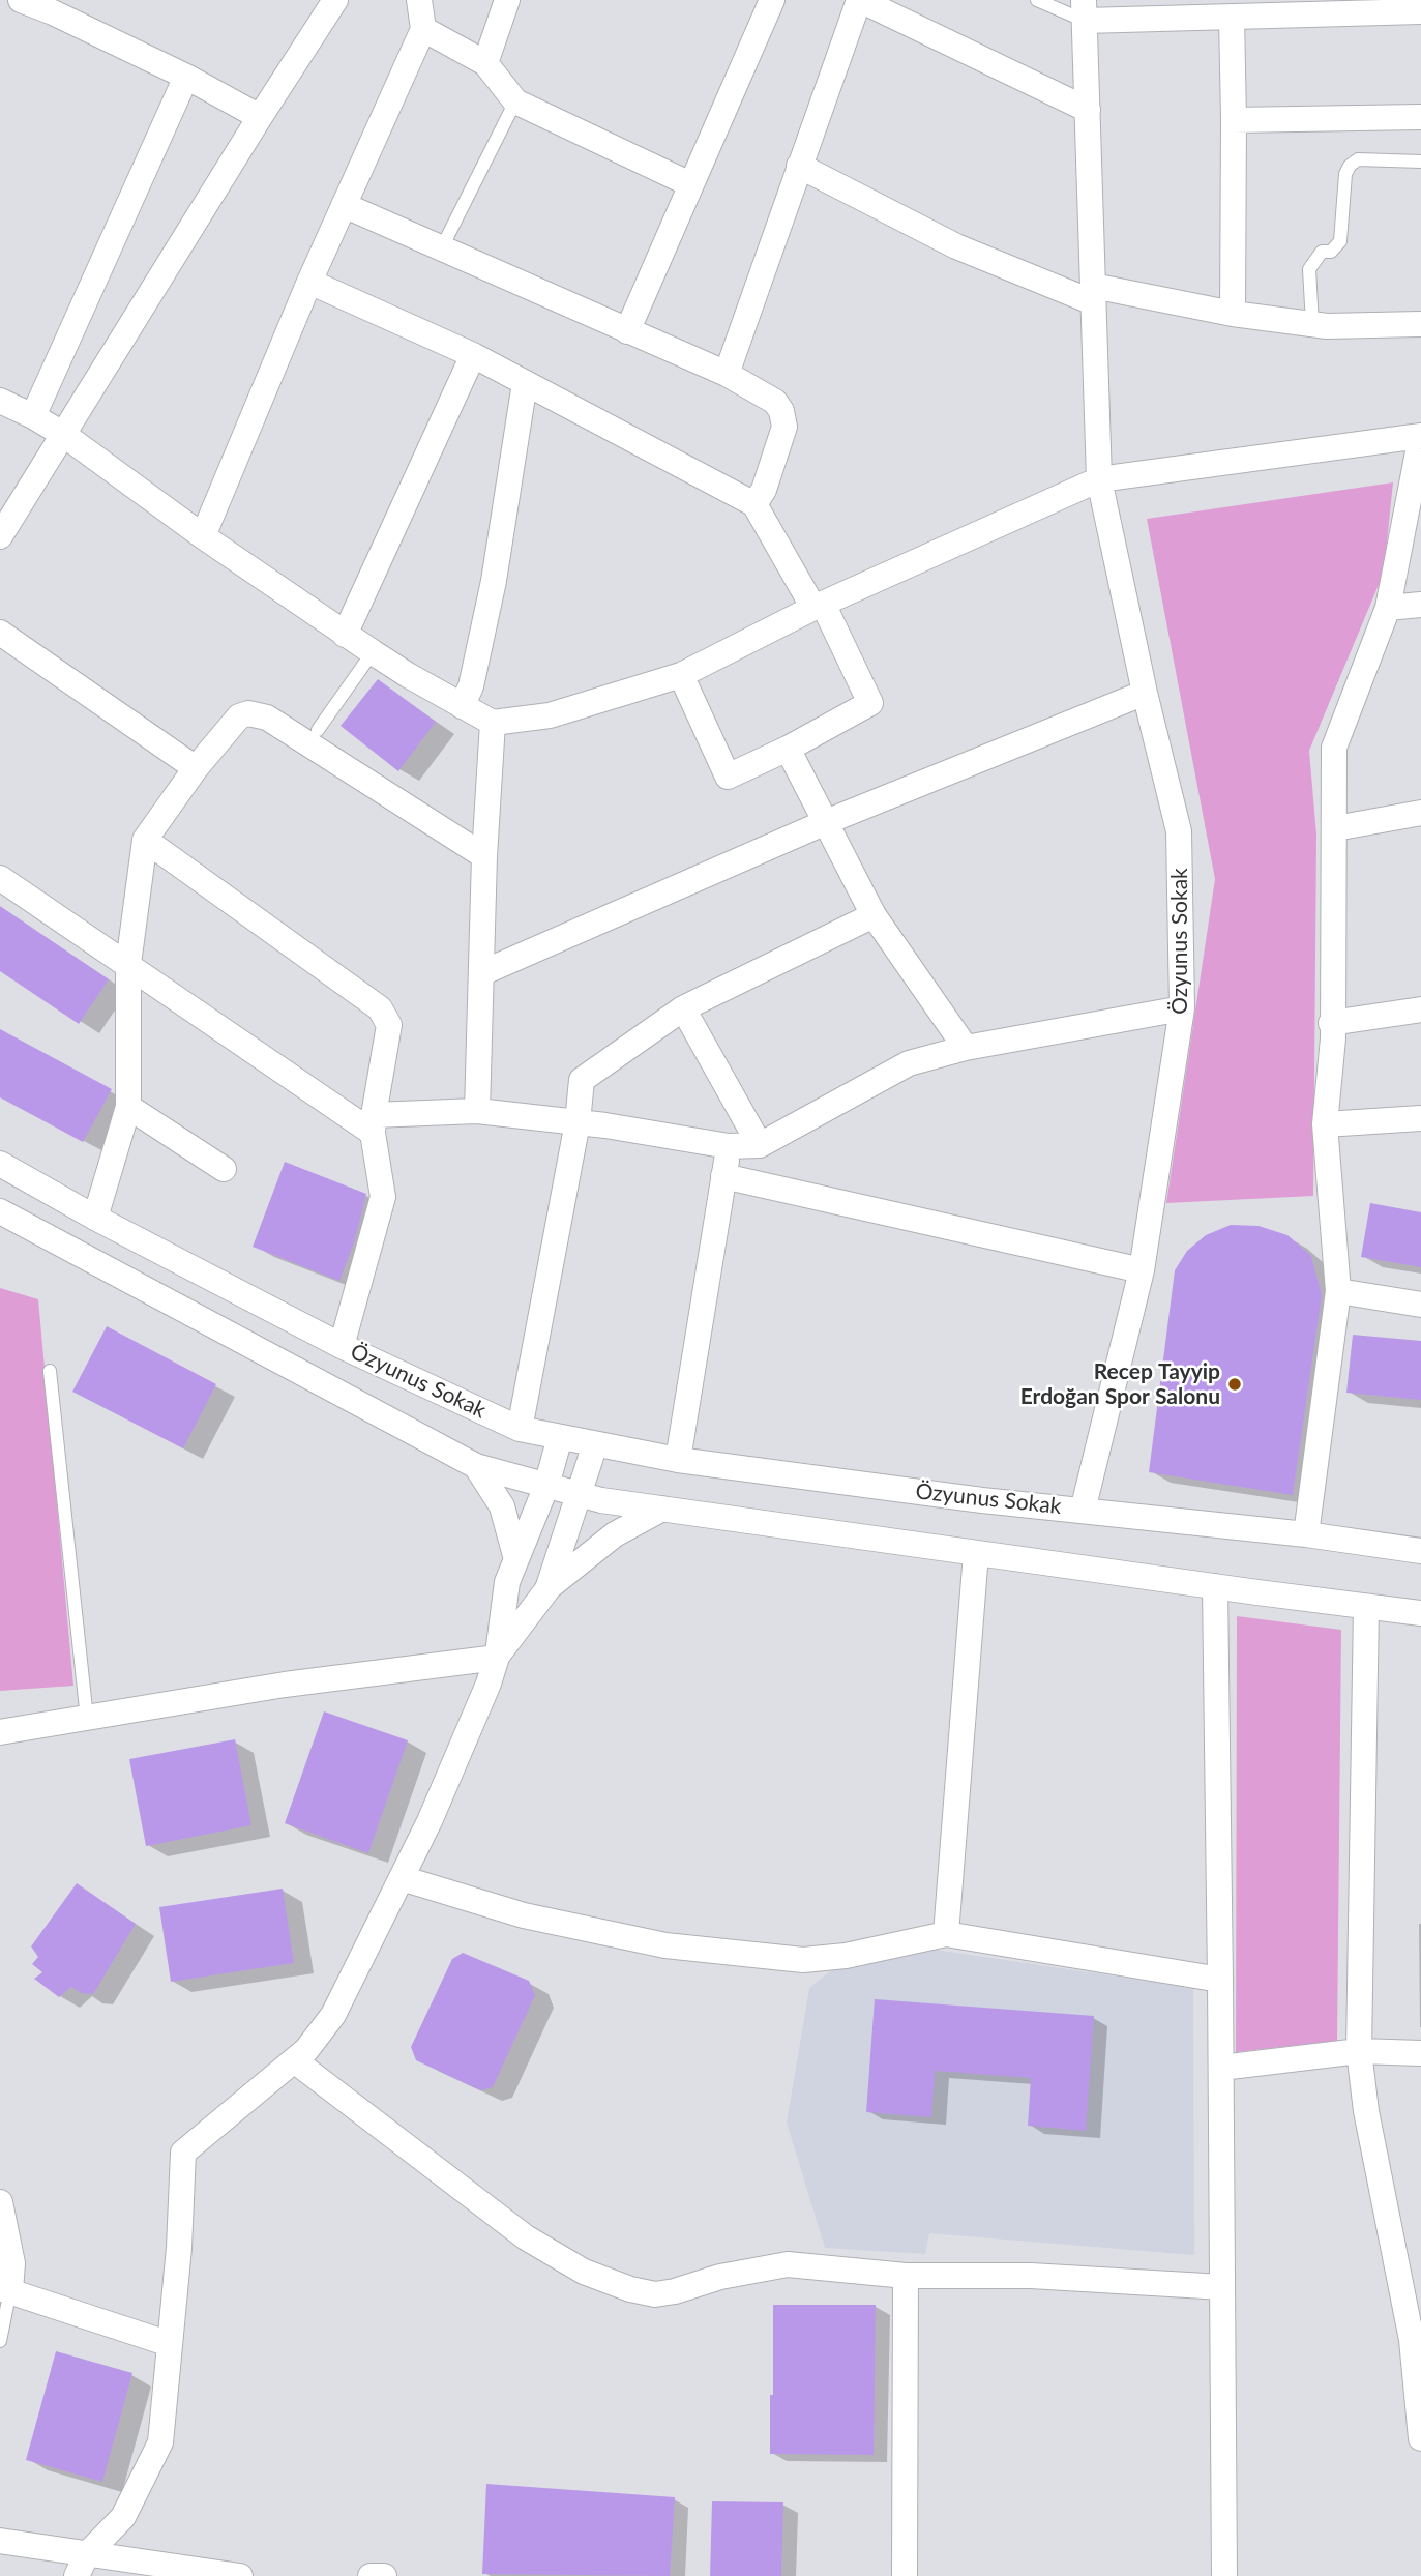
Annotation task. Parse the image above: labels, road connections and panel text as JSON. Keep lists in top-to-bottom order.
{
  "streets": {
    "street": ["Özyunus Sokak"]
  },
  "places": ["Recep Tayyip Erdoğan Spor Salonu"]
}
